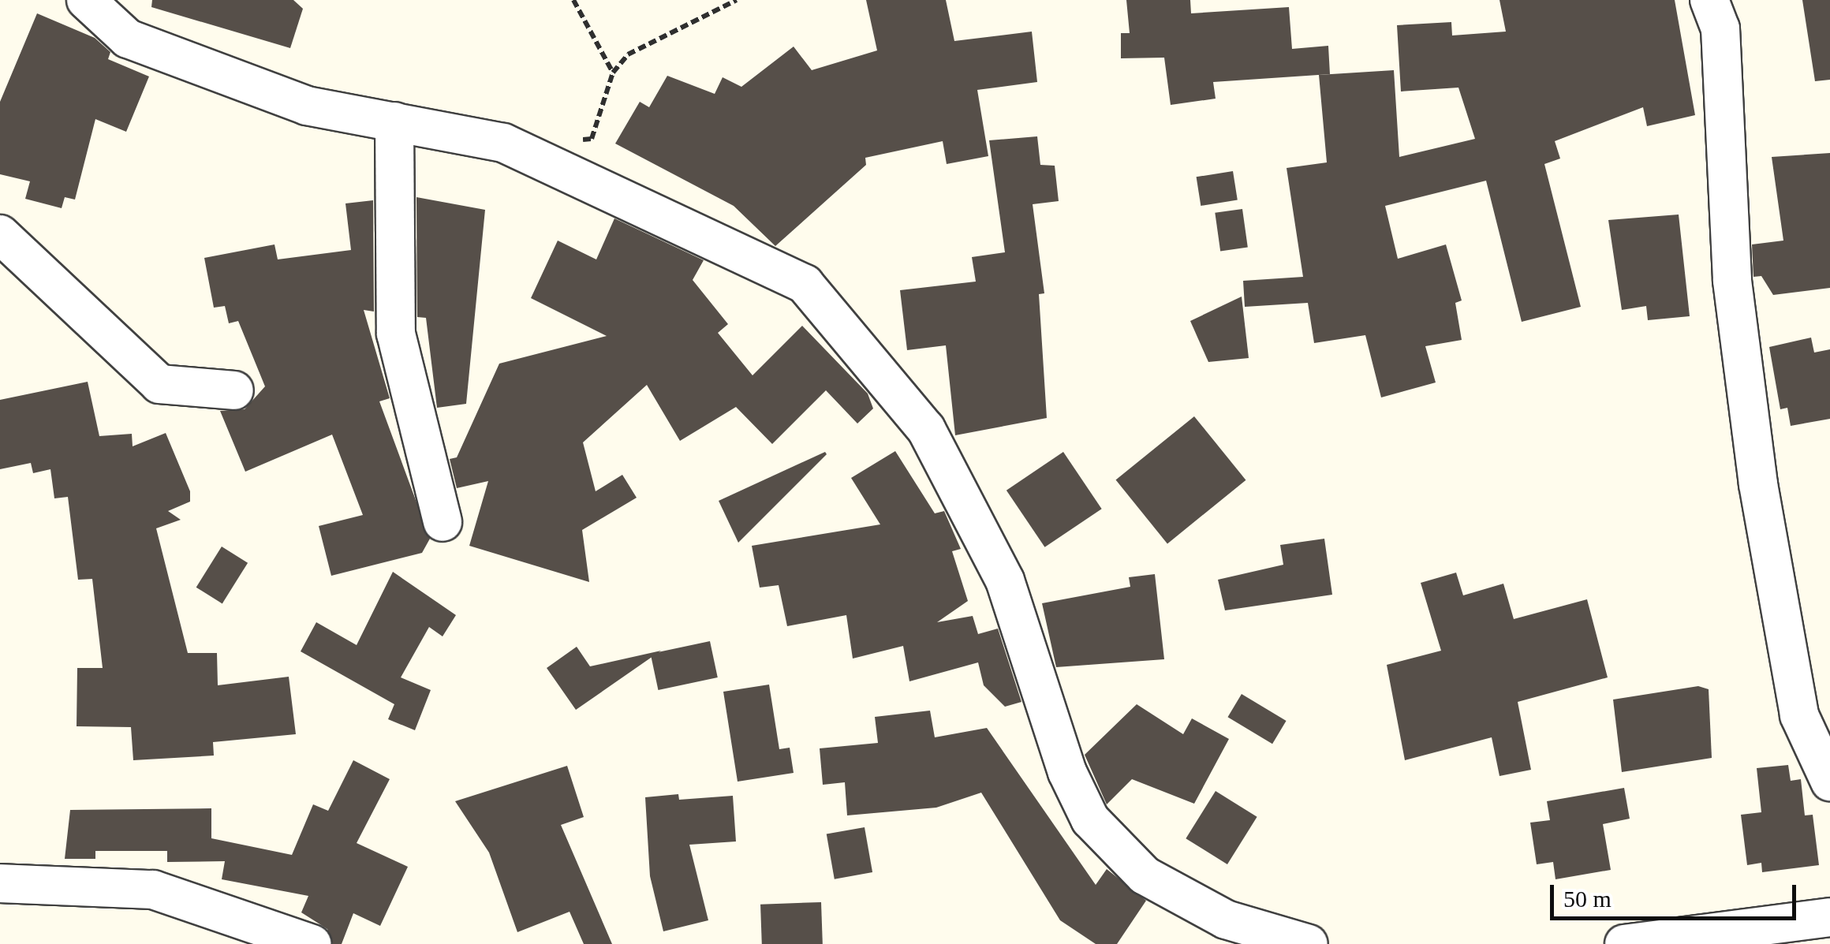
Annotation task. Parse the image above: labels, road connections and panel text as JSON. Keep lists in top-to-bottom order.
{
  "scale_bar": "50 m"
}
